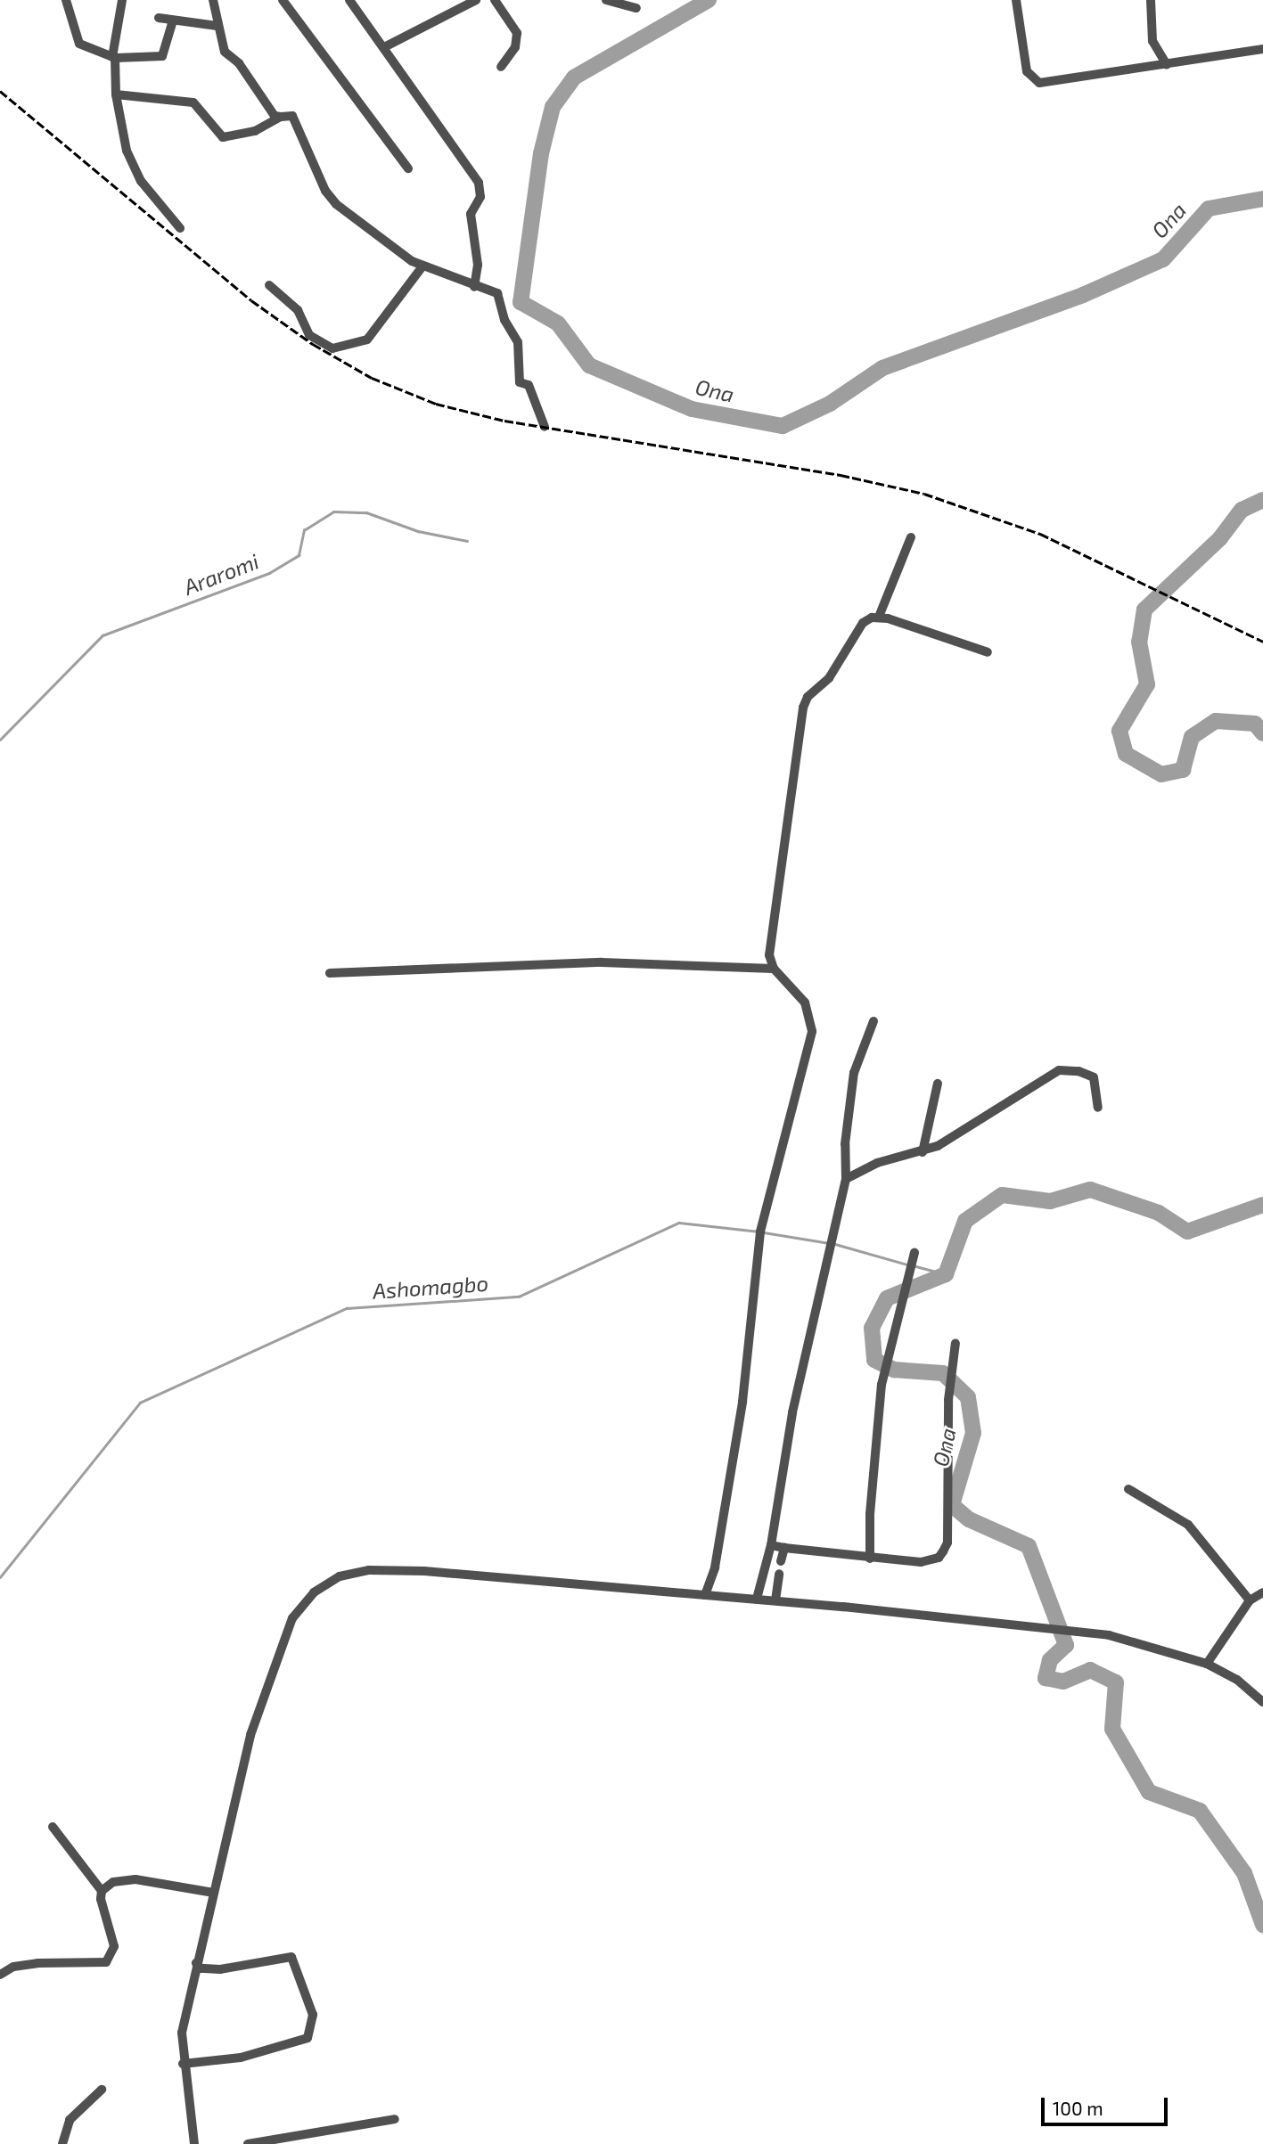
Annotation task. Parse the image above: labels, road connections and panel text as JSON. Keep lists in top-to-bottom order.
{
  "water": ["Ona", "Araromi", "Ashomagbo"],
  "scale_bar": "100 m"
}
